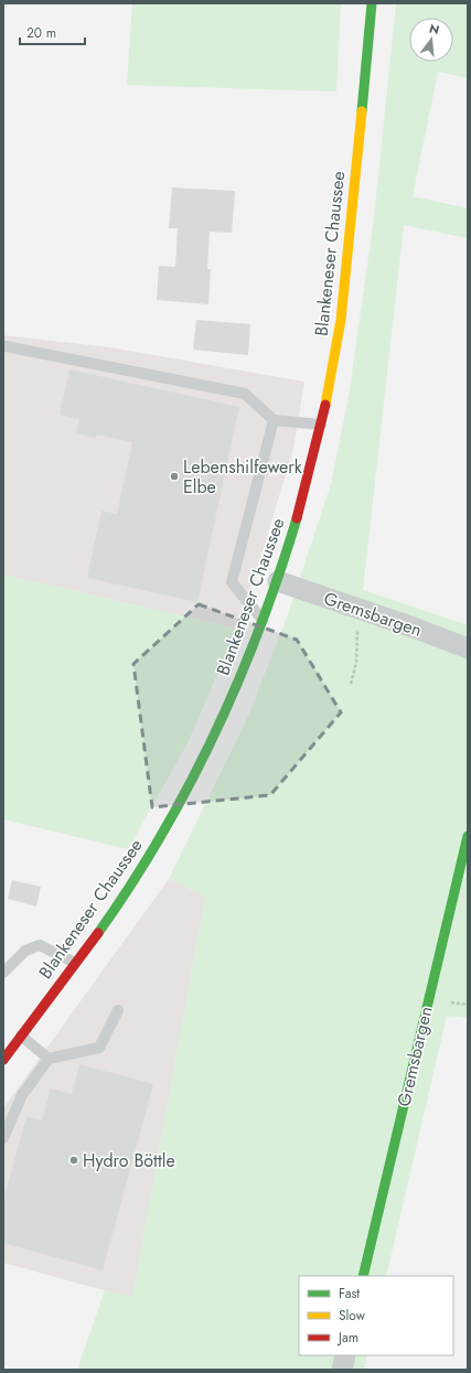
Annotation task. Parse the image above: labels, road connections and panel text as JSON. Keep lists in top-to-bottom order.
{
  "streets": {
    "main road": ["Blankeneser Chaussee", "Gremsbargen"]
  },
  "crossings": [
    ["Blankeneser Chaussee", "Gremsbargen"]
  ],
  "places": ["Lebenshilfewerk Elbe", "Hydro Böttle"],
  "legend": ["Fast", "Slow", "Jam"],
  "scale_bar": "20 m",
  "north": "top"
}
